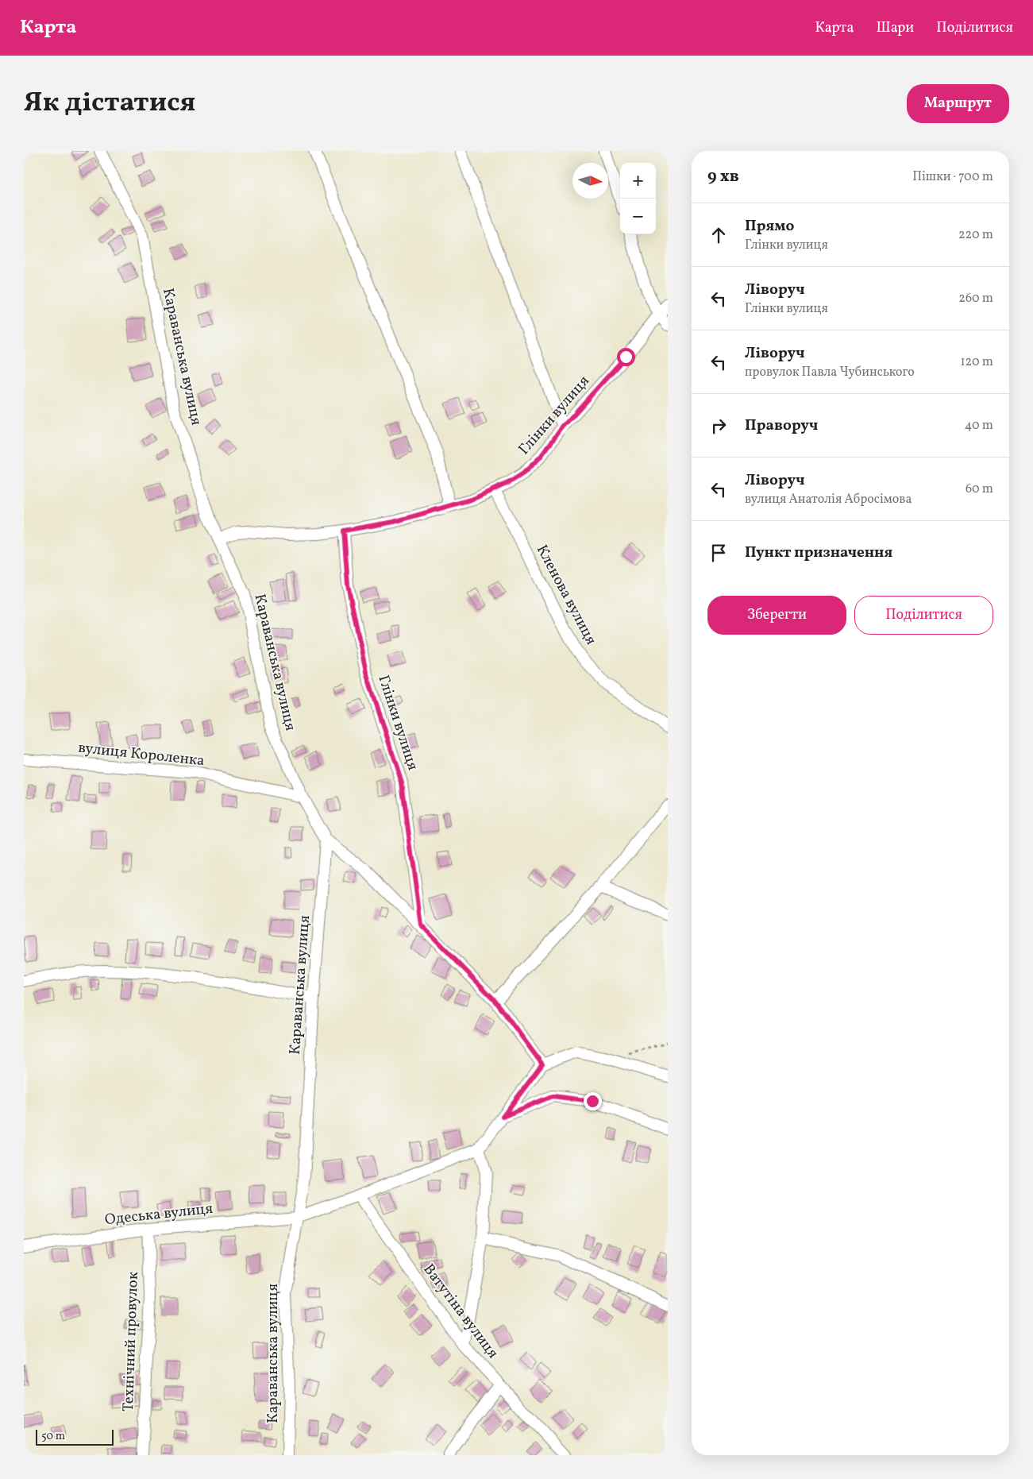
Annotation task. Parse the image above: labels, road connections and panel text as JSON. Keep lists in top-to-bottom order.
{
  "streets": {
    "street": [
      "Караванська вулиця",
      "Глінки вулиця",
      "Кленова вулиця",
      "вулиця Короленка",
      "Одеська вулиця",
      "Ватутіна вулиця",
      "Технічний провулок"
    ]
  },
  "crossings": [
    ["Караванська вулиця", "Глінки вулиця"],
    ["Караванська вулиця", "вулиця Короленка"],
    ["Караванська вулиця", "Одеська вулиця"],
    ["Глінки вулиця", "Кленова вулиця"],
    ["Одеська вулиця", "Ватутіна вулиця"],
    ["Одеська вулиця", "Технічний провулок"]
  ],
  "scale_bar": "50 m",
  "north": "right",
  "page": {
    "header": "Карта",
    "nav": ["Карта", "Шари", "Поділитися"],
    "title": "Як дістатися",
    "buttons": [
      "Маршрут",
      ["Зберегти", "Поділитися"]
    ],
    "heading": ["9 хв", "Пішки · 700 m"],
    "map_buttons": ["+", "−"],
    "list": [
      ["Прямо", "Глінки вулиця", "220 m"],
      ["Ліворуч", "Глінки вулиця", "260 m"],
      ["Ліворуч", "провулок Павла Чубинського", "120 m"],
      ["Праворуч", "40 m"],
      ["Ліворуч", "вулиця Анатолія Абросімова", "60 m"],
      "Пункт призначення"
    ],
    "scale": "50 m"
  }
}
